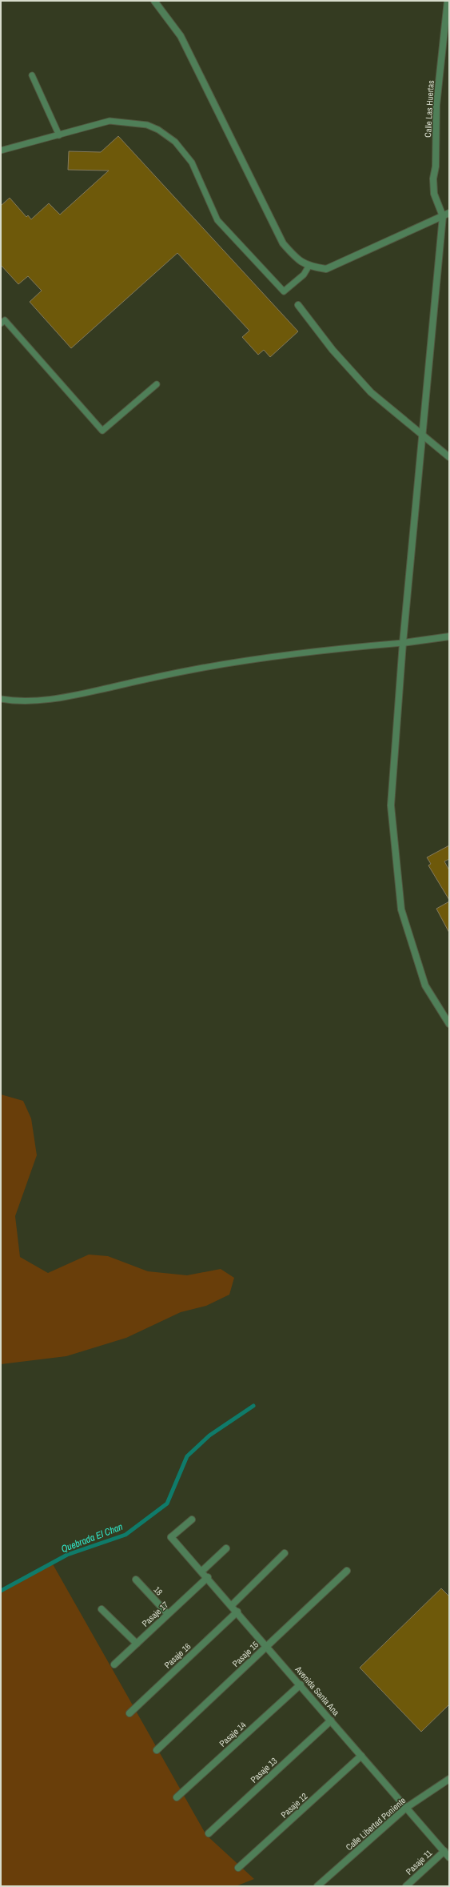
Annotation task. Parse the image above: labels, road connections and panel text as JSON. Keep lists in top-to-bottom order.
{
  "streets": {
    "street": [
      "Calle Las Huertas",
      "18",
      "Pasaje 17",
      "Pasaje 15",
      "Pasaje 16",
      "Avenida Santa Ana",
      "Pasaje 14",
      "Pasaje 13",
      "Pasaje 12",
      "Calle Libertad Poniente",
      "Pasaje 11"
    ]
  },
  "crossings": [
    ["18", "Pasaje 17"],
    ["Pasaje 17", "Avenida Santa Ana"],
    ["Pasaje 15", "Avenida Santa Ana"],
    ["Pasaje 16", "Avenida Santa Ana"],
    ["Avenida Santa Ana", "Pasaje 14"],
    ["Avenida Santa Ana", "Pasaje 13"],
    ["Avenida Santa Ana", "Pasaje 12"],
    ["Avenida Santa Ana", "Calle Libertad Poniente"],
    ["Avenida Santa Ana", "Pasaje 11"]
  ],
  "water": ["Quebrada El Chan"]
}
